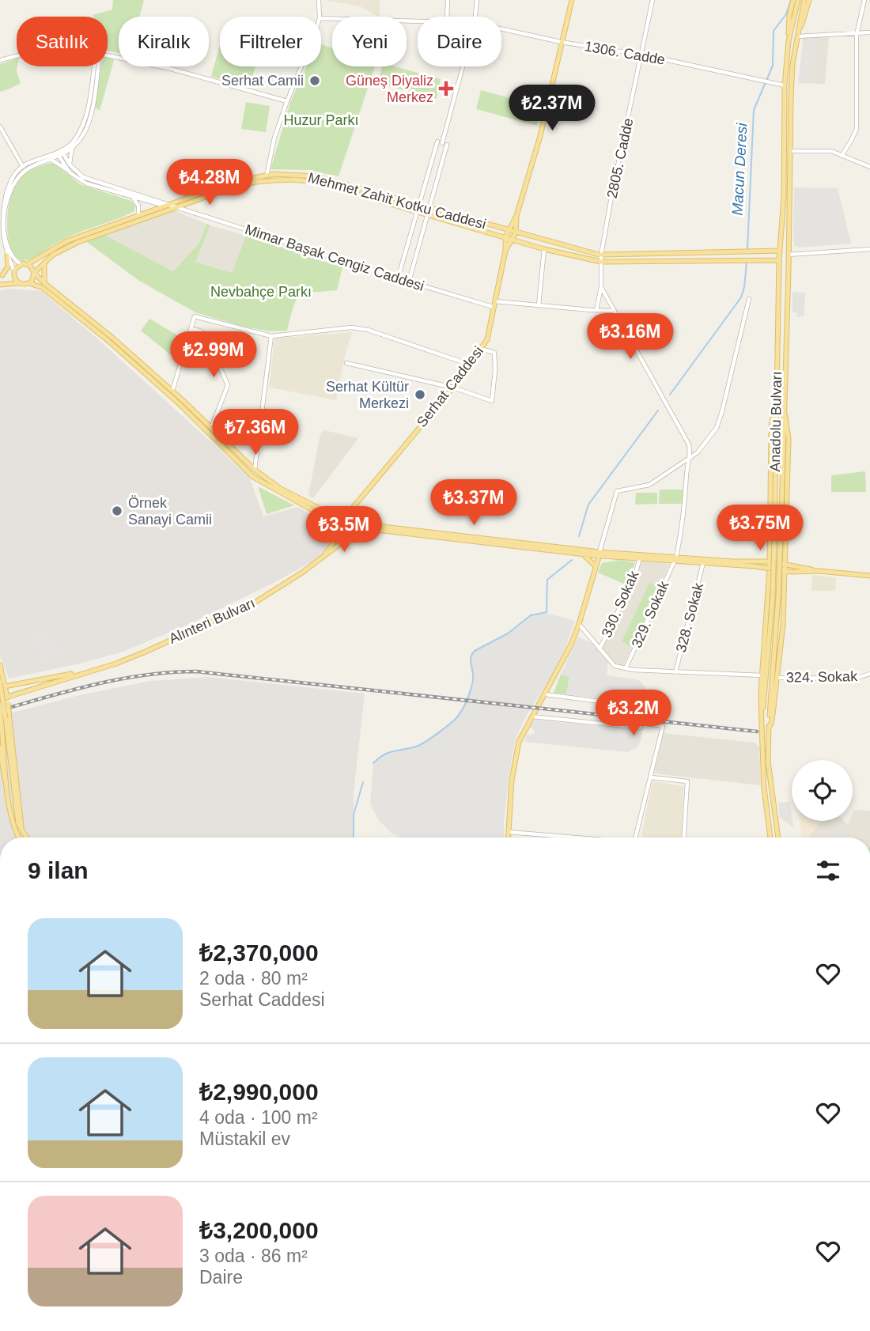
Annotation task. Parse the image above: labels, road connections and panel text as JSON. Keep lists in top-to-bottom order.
{
  "streets": {
    "main road": [
      "Mehmet Zahit Kotku Caddesi",
      "Serhat Caddesi",
      "Anadolu Bulvarı",
      "Alınteri Bulvarı"
    ],
    "street": [
      "1306. Cadde",
      "2805. Cadde",
      "Mimar Başak Cengiz Caddesi",
      "330. Sokak",
      "329. Sokak",
      "328. Sokak",
      "324. Sokak"
    ]
  },
  "crossings": [
    ["1306. Cadde", "2805. Cadde"],
    ["1306. Cadde", "Serhat Caddesi"],
    ["1306. Cadde", "Anadolu Bulvarı"],
    ["2805. Cadde", "Mehmet Zahit Kotku Caddesi"],
    ["2805. Cadde", "Mimar Başak Cengiz Caddesi"],
    ["Mehmet Zahit Kotku Caddesi", "Mimar Başak Cengiz Caddesi"],
    ["Mehmet Zahit Kotku Caddesi", "Serhat Caddesi"],
    ["Mehmet Zahit Kotku Caddesi", "Anadolu Bulvarı"],
    ["Mimar Başak Cengiz Caddesi", "Serhat Caddesi"],
    ["Serhat Caddesi", "Alınteri Bulvarı"]
  ],
  "water": ["Macun Deresi"],
  "parks": ["Huzur Parkı", "Nevbahçe Parkı"],
  "places": {
    "other": ["Serhat Camii", "Serhat Kültür Merkezi", "Örnek Sanayi Camii"],
    "health": ["Güneş Diyaliz Merkez"]
  },
  "page": {
    "chip": [
      "Satılık",
      "Kiralık",
      "Filtreler",
      "Yeni",
      "Daire"
    ],
    "price": [
      "₺2.37M",
      "₺4.28M",
      "₺3.16M",
      "₺2.99M",
      "₺7.36M",
      "₺3.37M",
      "₺3.75M",
      "₺3.5M",
      "₺3.2M"
    ],
    "heading": "9 ilan",
    "list": [
      {
        "name": "₺2,370,000",
        "note": "2 oda · 80 m² · Serhat Caddesi"
      },
      {
        "name": "₺2,990,000",
        "note": "4 oda · 100 m² · Müstakil ev"
      },
      {
        "name": "₺3,200,000",
        "note": "3 oda · 86 m² · Daire"
      }
    ]
  }
}
